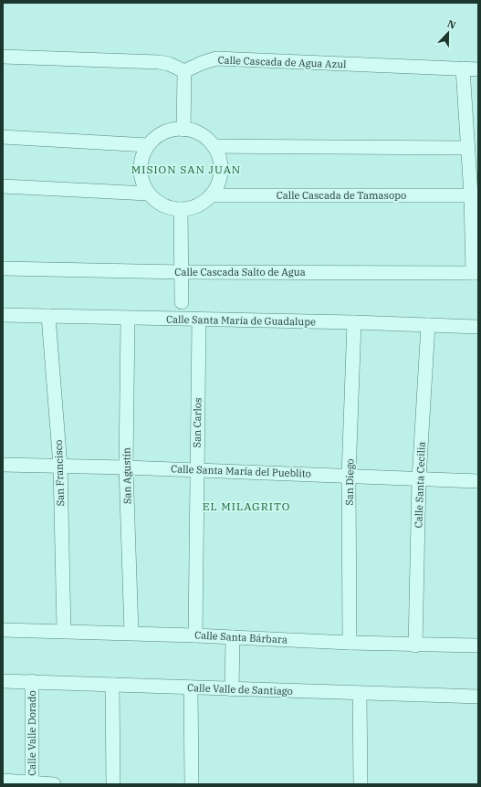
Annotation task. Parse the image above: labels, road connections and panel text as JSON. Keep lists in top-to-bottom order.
{
  "streets": {
    "street": [
      "Calle Cascada de Agua Azul",
      "Calle Cascada de Tamasopo",
      "Calle Cascada Salto de Agua",
      "Calle Santa María de Guadalupe",
      "San Carlos",
      "Calle Santa María del Pueblito",
      "San Francisco",
      "San Agustín",
      "San Diego",
      "Calle Santa Cecilia",
      "Calle Santa Bárbara",
      "Calle Valle de Santiago",
      "Calle Valle Dorado"
    ]
  },
  "crossings": [
    ["Calle Santa María de Guadalupe", "San Carlos"],
    ["Calle Santa María de Guadalupe", "San Francisco"],
    ["Calle Santa María de Guadalupe", "San Agustín"],
    ["Calle Santa María de Guadalupe", "San Diego"],
    ["Calle Santa María de Guadalupe", "Calle Santa Cecilia"],
    ["San Carlos", "Calle Santa María del Pueblito"],
    ["San Carlos", "Calle Santa Bárbara"],
    ["Calle Santa María del Pueblito", "San Francisco"],
    ["Calle Santa María del Pueblito", "San Agustín"],
    ["Calle Santa María del Pueblito", "San Diego"],
    ["Calle Santa María del Pueblito", "Calle Santa Cecilia"],
    ["San Francisco", "Calle Santa Bárbara"],
    ["San Agustín", "Calle Santa Bárbara"],
    ["San Diego", "Calle Santa Bárbara"],
    ["Calle Santa Cecilia", "Calle Santa Bárbara"],
    ["Calle Valle de Santiago", "Calle Valle Dorado"]
  ],
  "districts": ["MISION SAN JUAN", "EL MILAGRITO"],
  "north": "top"
}
